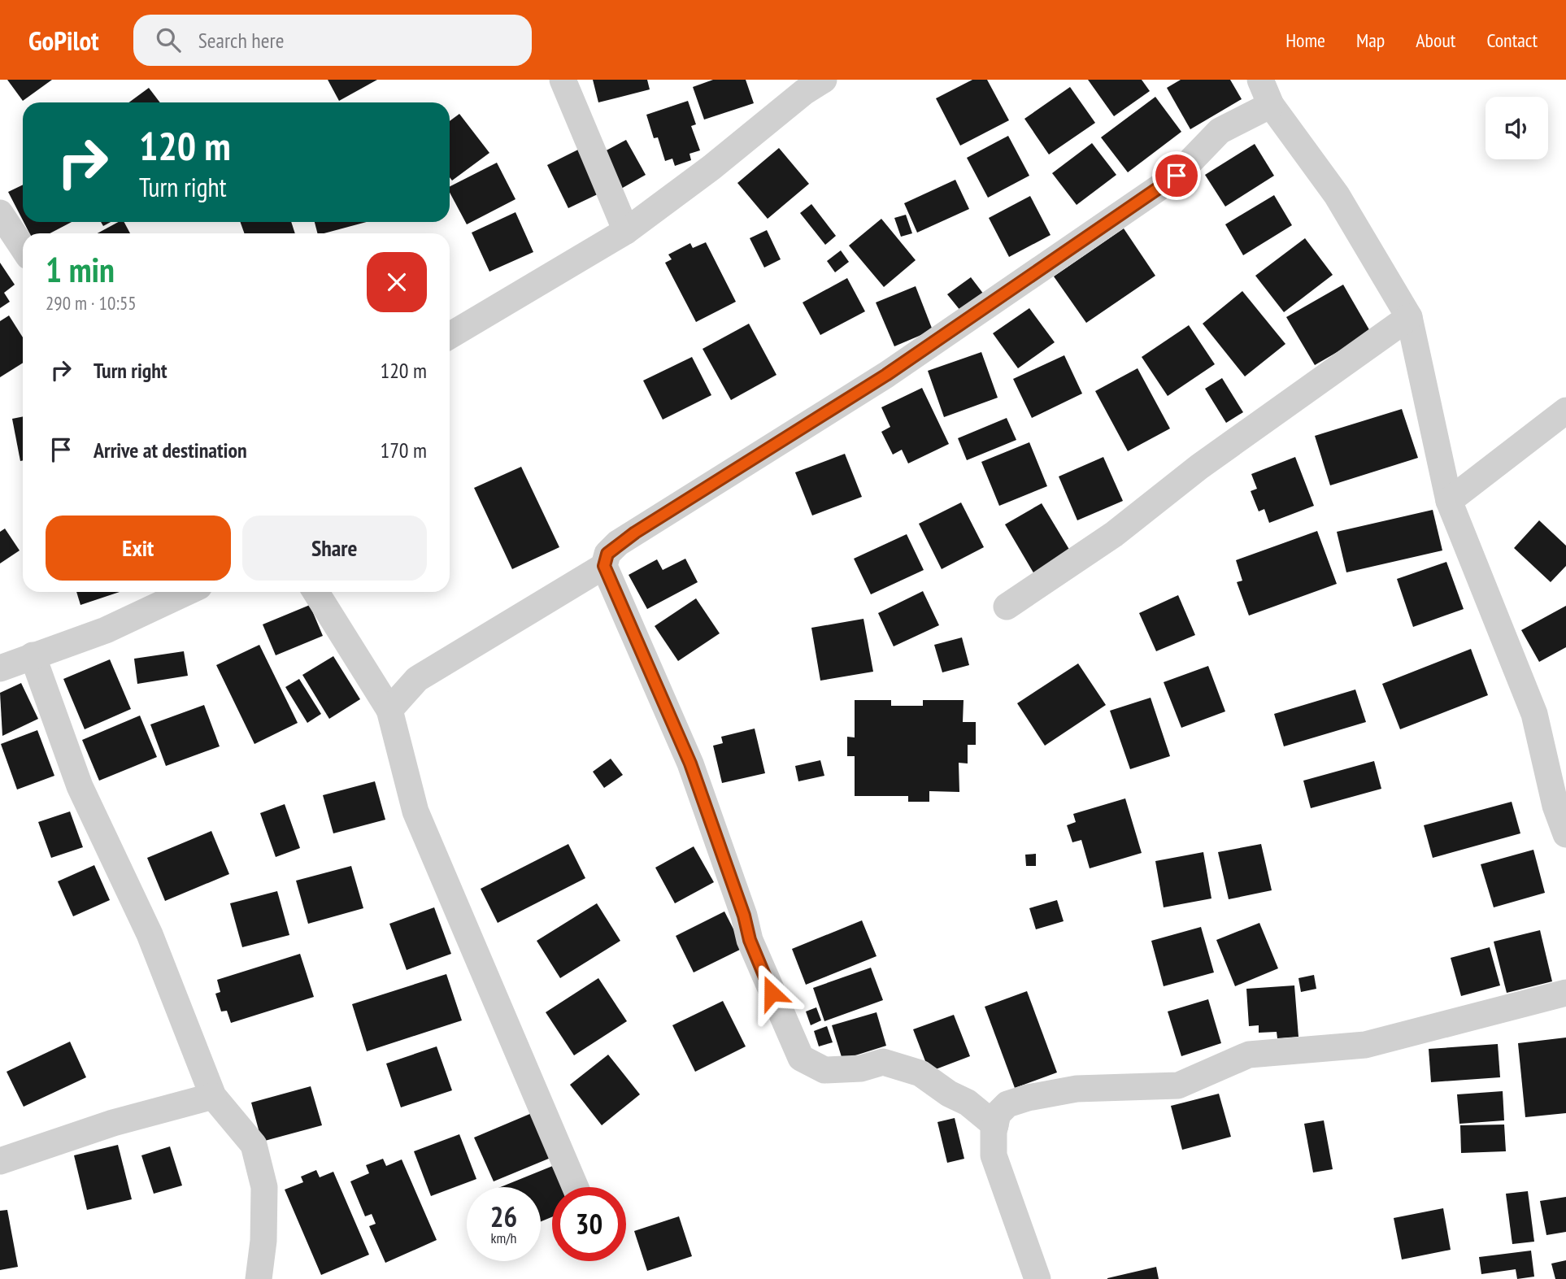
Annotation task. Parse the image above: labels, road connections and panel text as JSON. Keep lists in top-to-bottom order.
{
  "page": {
    "header": "GoPilot",
    "search": "Search here",
    "nav": [
      "Home",
      "Map",
      "About",
      "Contact"
    ],
    "turn": ["120 m", "Turn right"],
    "heading": ["1 min", "290 m · 10:55"],
    "list": [
      {
        "name": "Turn right",
        "value": "120 m"
      },
      {
        "name": "Arrive at destination",
        "value": "170 m"
      }
    ],
    "buttons": ["Exit", "Share"],
    "speed": "26 km/h",
    "limit": "30"
  }
}
